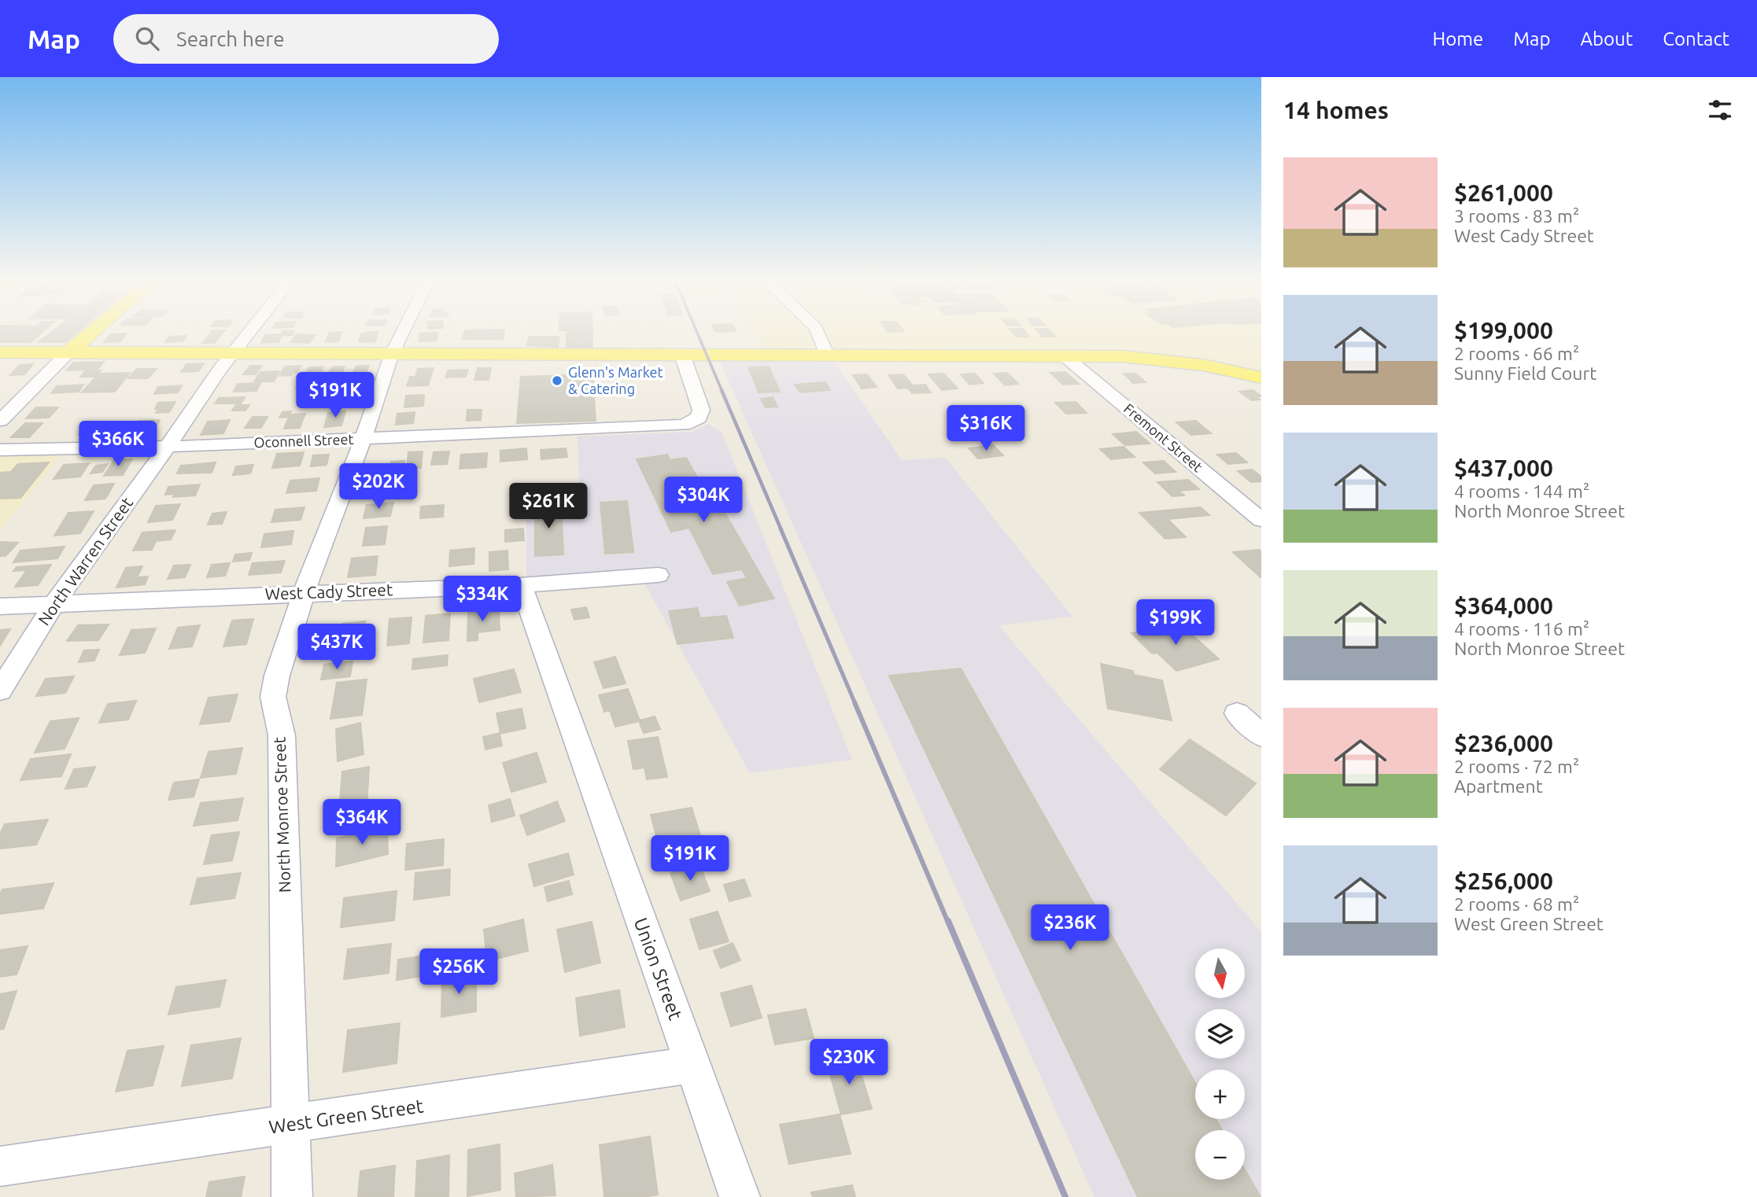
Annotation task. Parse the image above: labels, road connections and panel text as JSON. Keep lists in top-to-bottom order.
{
  "streets": {
    "street": [
      "Fremont Street",
      "Oconnell Street",
      "North Warren Street",
      "West Cady Street",
      "North Monroe Street",
      "Union Street",
      "West Green Street"
    ]
  },
  "crossings": [
    ["Oconnell Street", "North Warren Street"],
    ["Oconnell Street", "North Monroe Street"],
    ["North Warren Street", "West Cady Street"],
    ["West Cady Street", "North Monroe Street"],
    ["West Cady Street", "Union Street"],
    ["North Monroe Street", "West Green Street"],
    ["Union Street", "West Green Street"]
  ],
  "places": ["Glenn's Market & Catering"],
  "north": "bottom",
  "page": {
    "header": "Map",
    "search": "Search here",
    "nav": [
      "Home",
      "Map",
      "About",
      "Contact"
    ],
    "heading": "14 homes",
    "list": [
      {
        "name": "$261,000",
        "note": "3 rooms · 83 m² · West Cady Street"
      },
      {
        "name": "$199,000",
        "note": "2 rooms · 66 m² · Sunny Field Court"
      },
      {
        "name": "$437,000",
        "note": "4 rooms · 144 m² · North Monroe Street"
      },
      {
        "name": "$364,000",
        "note": "4 rooms · 116 m² · North Monroe Street"
      },
      {
        "name": "$236,000",
        "note": "2 rooms · 72 m² · Apartment"
      },
      {
        "name": "$256,000",
        "note": "2 rooms · 68 m² · West Green Street"
      }
    ],
    "price": [
      "$191K",
      "$316K",
      "$366K",
      "$202K",
      "$304K",
      "$261K",
      "$334K",
      "$199K",
      "$437K",
      "$364K",
      "$191K",
      "$236K",
      "$256K",
      "$230K"
    ],
    "map_buttons": ["+", "−"]
  }
}
